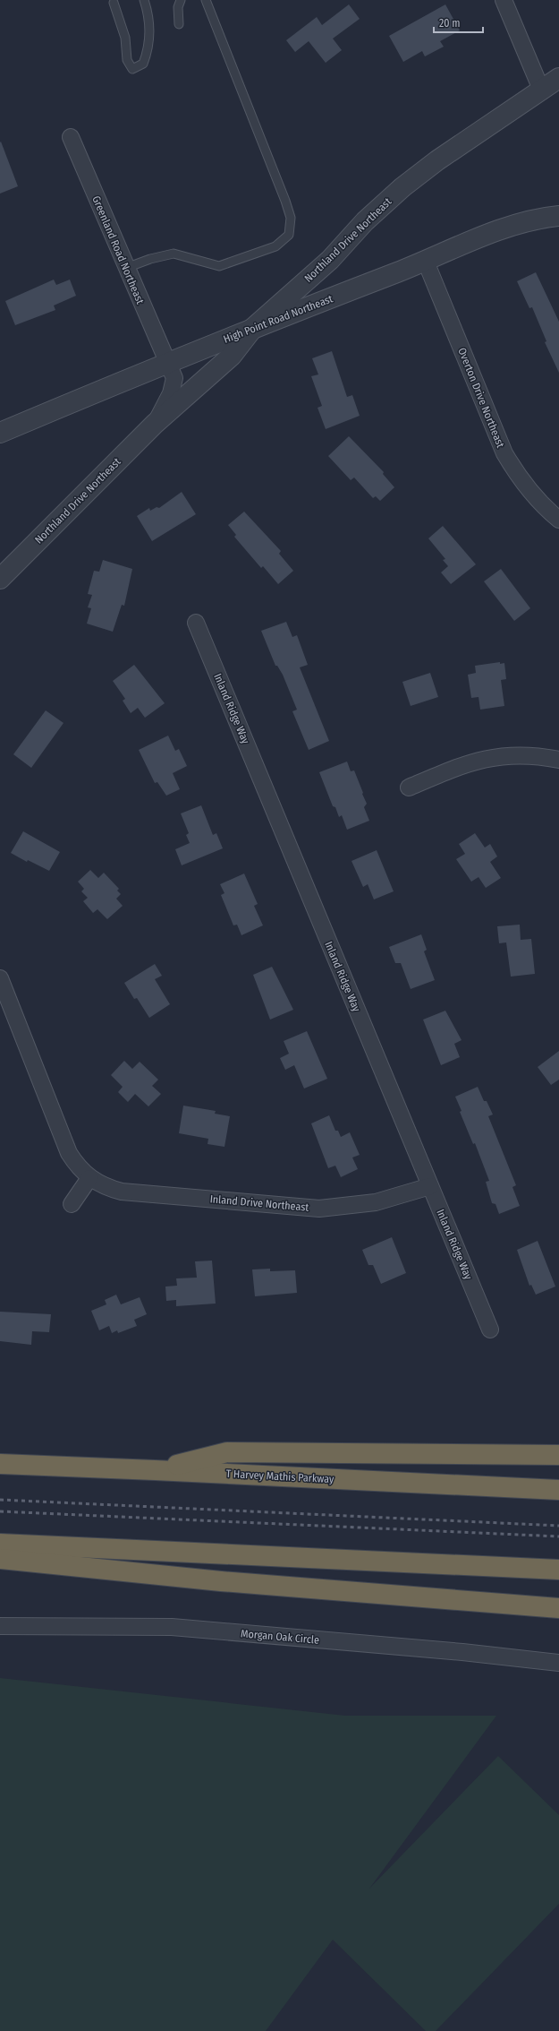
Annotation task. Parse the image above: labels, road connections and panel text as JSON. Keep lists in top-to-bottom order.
{
  "streets": {
    "highway": ["T Harvey Mathis Parkway"],
    "street": [
      "Northland Drive Northeast",
      "Greenland Road Northeast",
      "High Point Road Northeast",
      "Overton Drive Northeast",
      "Inland Ridge Way",
      "Inland Drive Northeast",
      "Morgan Oak Circle"
    ]
  },
  "crossings": [
    ["Northland Drive Northeast", "Greenland Road Northeast"],
    ["Northland Drive Northeast", "High Point Road Northeast"],
    ["Greenland Road Northeast", "High Point Road Northeast"],
    ["High Point Road Northeast", "Overton Drive Northeast"],
    ["Inland Ridge Way", "Inland Drive Northeast"]
  ],
  "scale_bar": "20 m"
}
